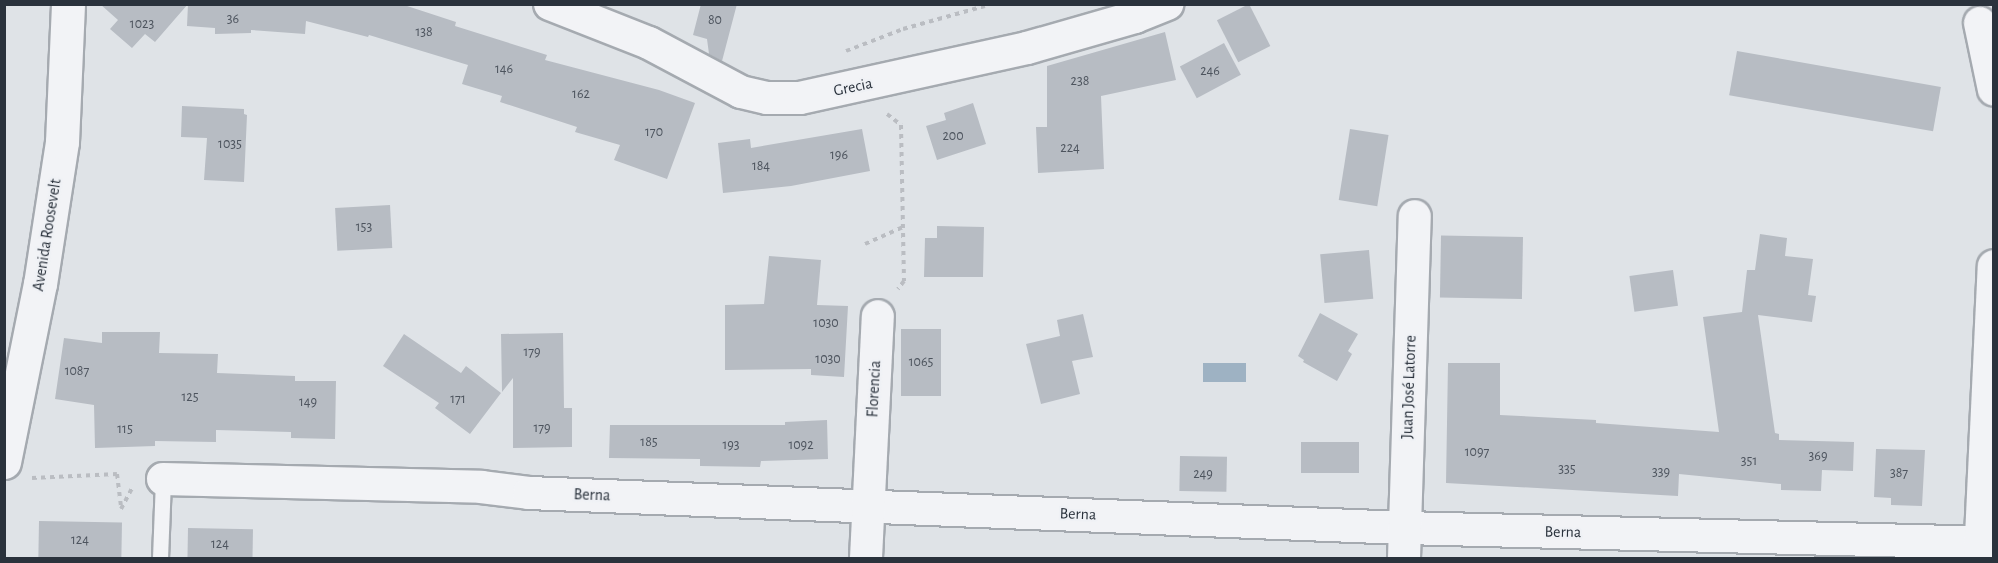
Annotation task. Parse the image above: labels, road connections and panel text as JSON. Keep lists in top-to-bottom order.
{
  "streets": {
    "street": [
      "Grecia",
      "Avenida Roosevelt",
      "Juan José Latorre",
      "Florencia",
      "Berna"
    ]
  },
  "crossings": [
    ["Juan José Latorre", "Berna"],
    ["Florencia", "Berna"]
  ],
  "house_numbers": [
    "36",
    "80",
    "1023",
    "138",
    "146",
    "246",
    "238",
    "162",
    "170",
    "200",
    "1035",
    "224",
    "196",
    "184",
    "153",
    "1030",
    "179",
    "1030",
    "1065",
    "1087",
    "125",
    "171",
    "149",
    "179",
    "115",
    "185",
    "193",
    "1092",
    "1097",
    "369",
    "351",
    "335",
    "339",
    "387",
    "249",
    "124",
    "124"
  ]
}
